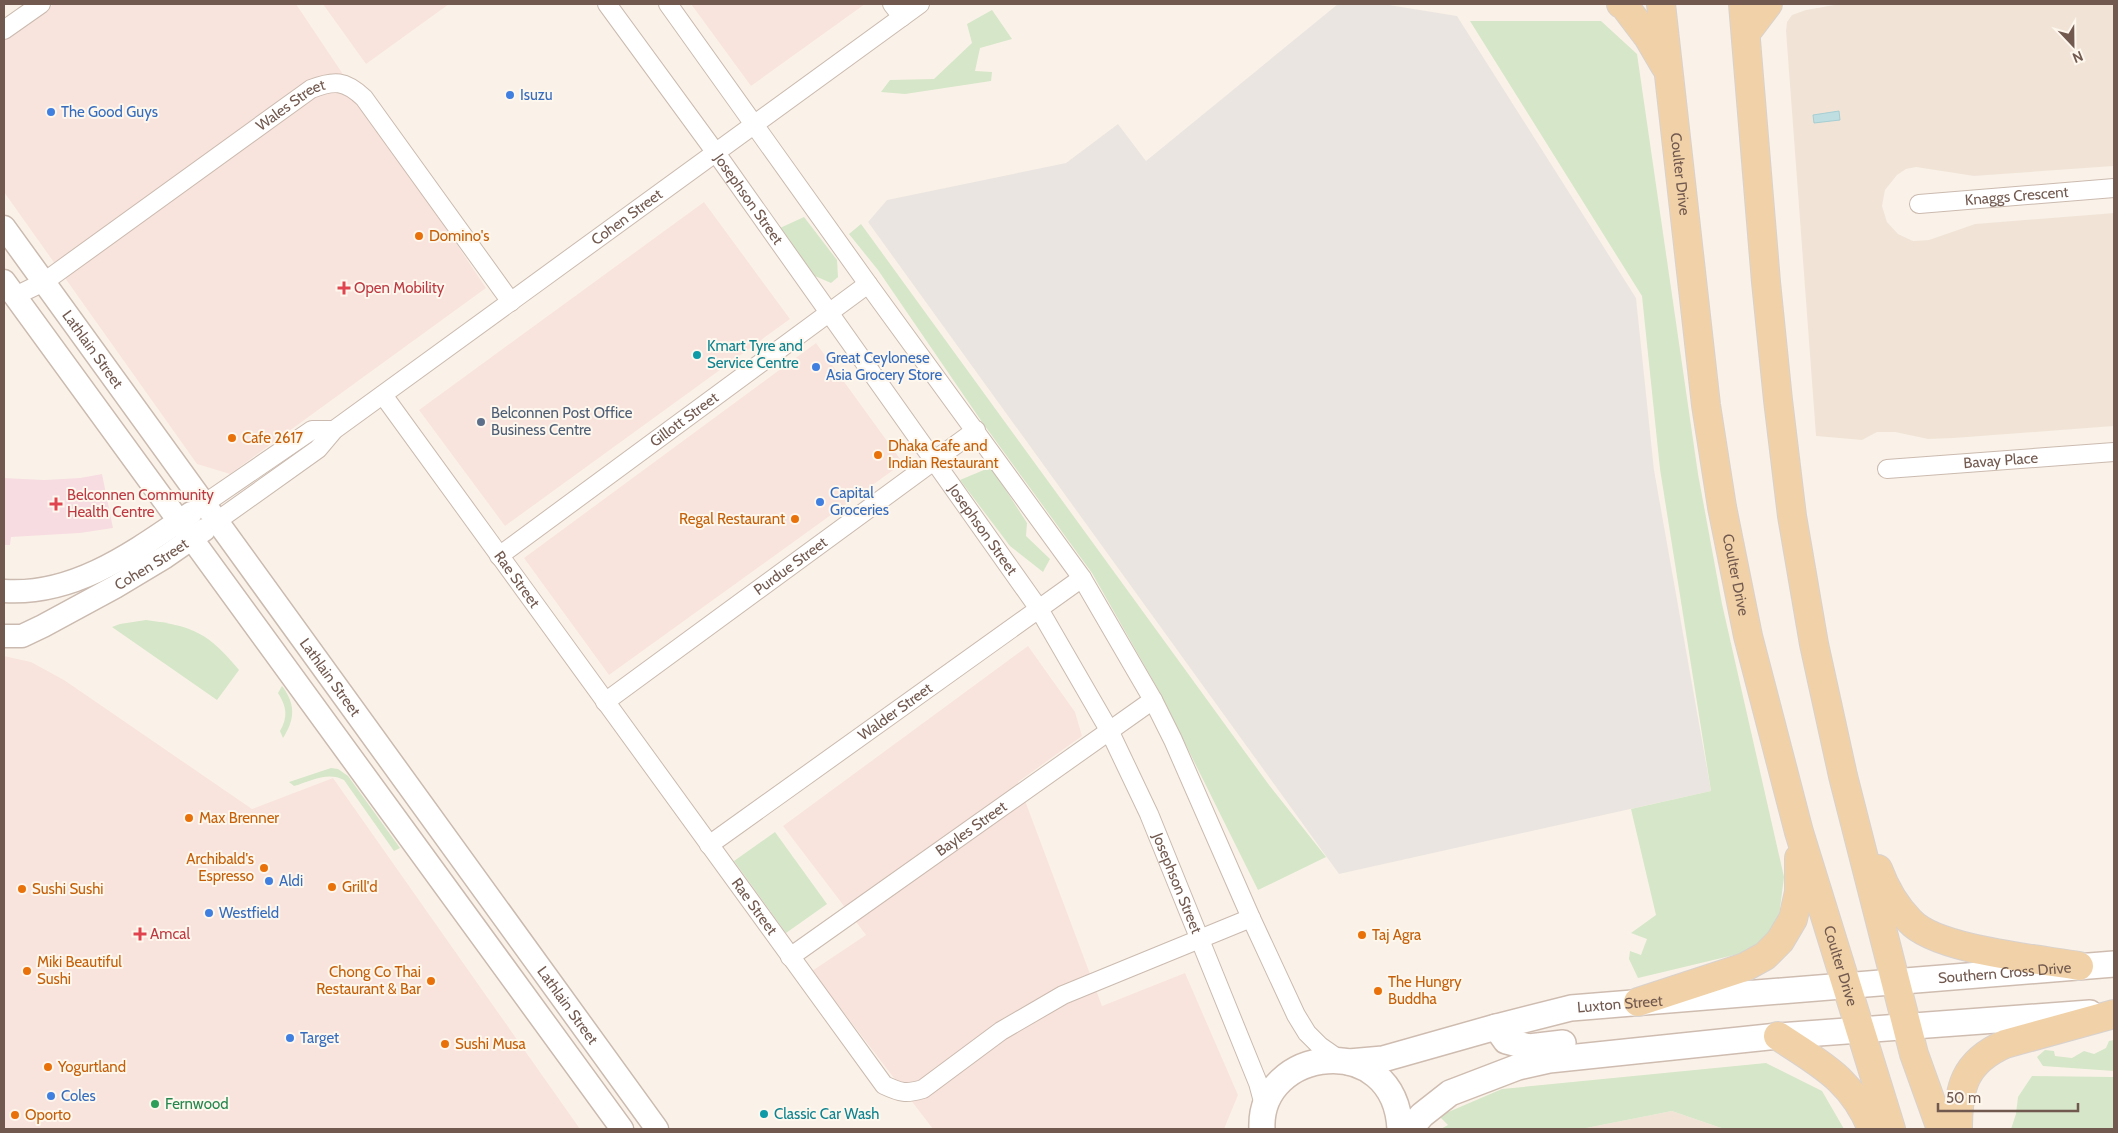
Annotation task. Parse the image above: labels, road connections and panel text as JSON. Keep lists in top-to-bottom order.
{
  "streets": {
    "main road": ["Coulter Drive", "Southern Cross Drive", "Luxton Street"],
    "street": [
      "Wales Street",
      "Knaggs Crescent",
      "Josephson Street",
      "Cohen Street",
      "Lathlain Street",
      "Gillott Street",
      "Bavay Place",
      "Purdue Street",
      "Rae Street",
      "Walder Street",
      "Bayles Street"
    ]
  },
  "crossings": [
    ["Wales Street", "Cohen Street"],
    ["Wales Street", "Lathlain Street"],
    ["Coulter Drive", "Luxton Street"],
    ["Josephson Street", "Cohen Street"],
    ["Josephson Street", "Gillott Street"],
    ["Josephson Street", "Purdue Street"],
    ["Josephson Street", "Rae Street"],
    ["Josephson Street", "Walder Street"],
    ["Josephson Street", "Bayles Street"],
    ["Josephson Street", "Luxton Street"],
    ["Cohen Street", "Lathlain Street"],
    ["Cohen Street", "Rae Street"],
    ["Gillott Street", "Rae Street"],
    ["Purdue Street", "Rae Street"],
    ["Rae Street", "Walder Street"],
    ["Rae Street", "Bayles Street"],
    ["Southern Cross Drive", "Luxton Street"]
  ],
  "places": {
    "other": [
      "Isuzu",
      "The Good Guys",
      "Domino's",
      "Kmart Tyre and Service Centre",
      "Great Ceylonese Asia Grocery Store",
      "Belconnen Post Office Business Centre",
      "Cafe 2617",
      "Dhaka Cafe and Indian Restaurant",
      "Capital Groceries",
      "Regal Restaurant",
      "Max Brenner",
      "Archibald's Espresso",
      "Aldi",
      "Grill'd",
      "Sushi Sushi",
      "Westfield",
      "Taj Agra",
      "Miki Beautiful Sushi",
      "Chong Co Thai Restaurant & Bar",
      "The Hungry Buddha",
      "Target",
      "Sushi Musa",
      "Yogurtland",
      "Coles",
      "Fernwood",
      "Classic Car Wash",
      "Oporto"
    ],
    "health": ["Open Mobility", "Belconnen Community Health Centre", "Amcal"]
  },
  "scale_bar": "50 m",
  "north": "bottom"
}
